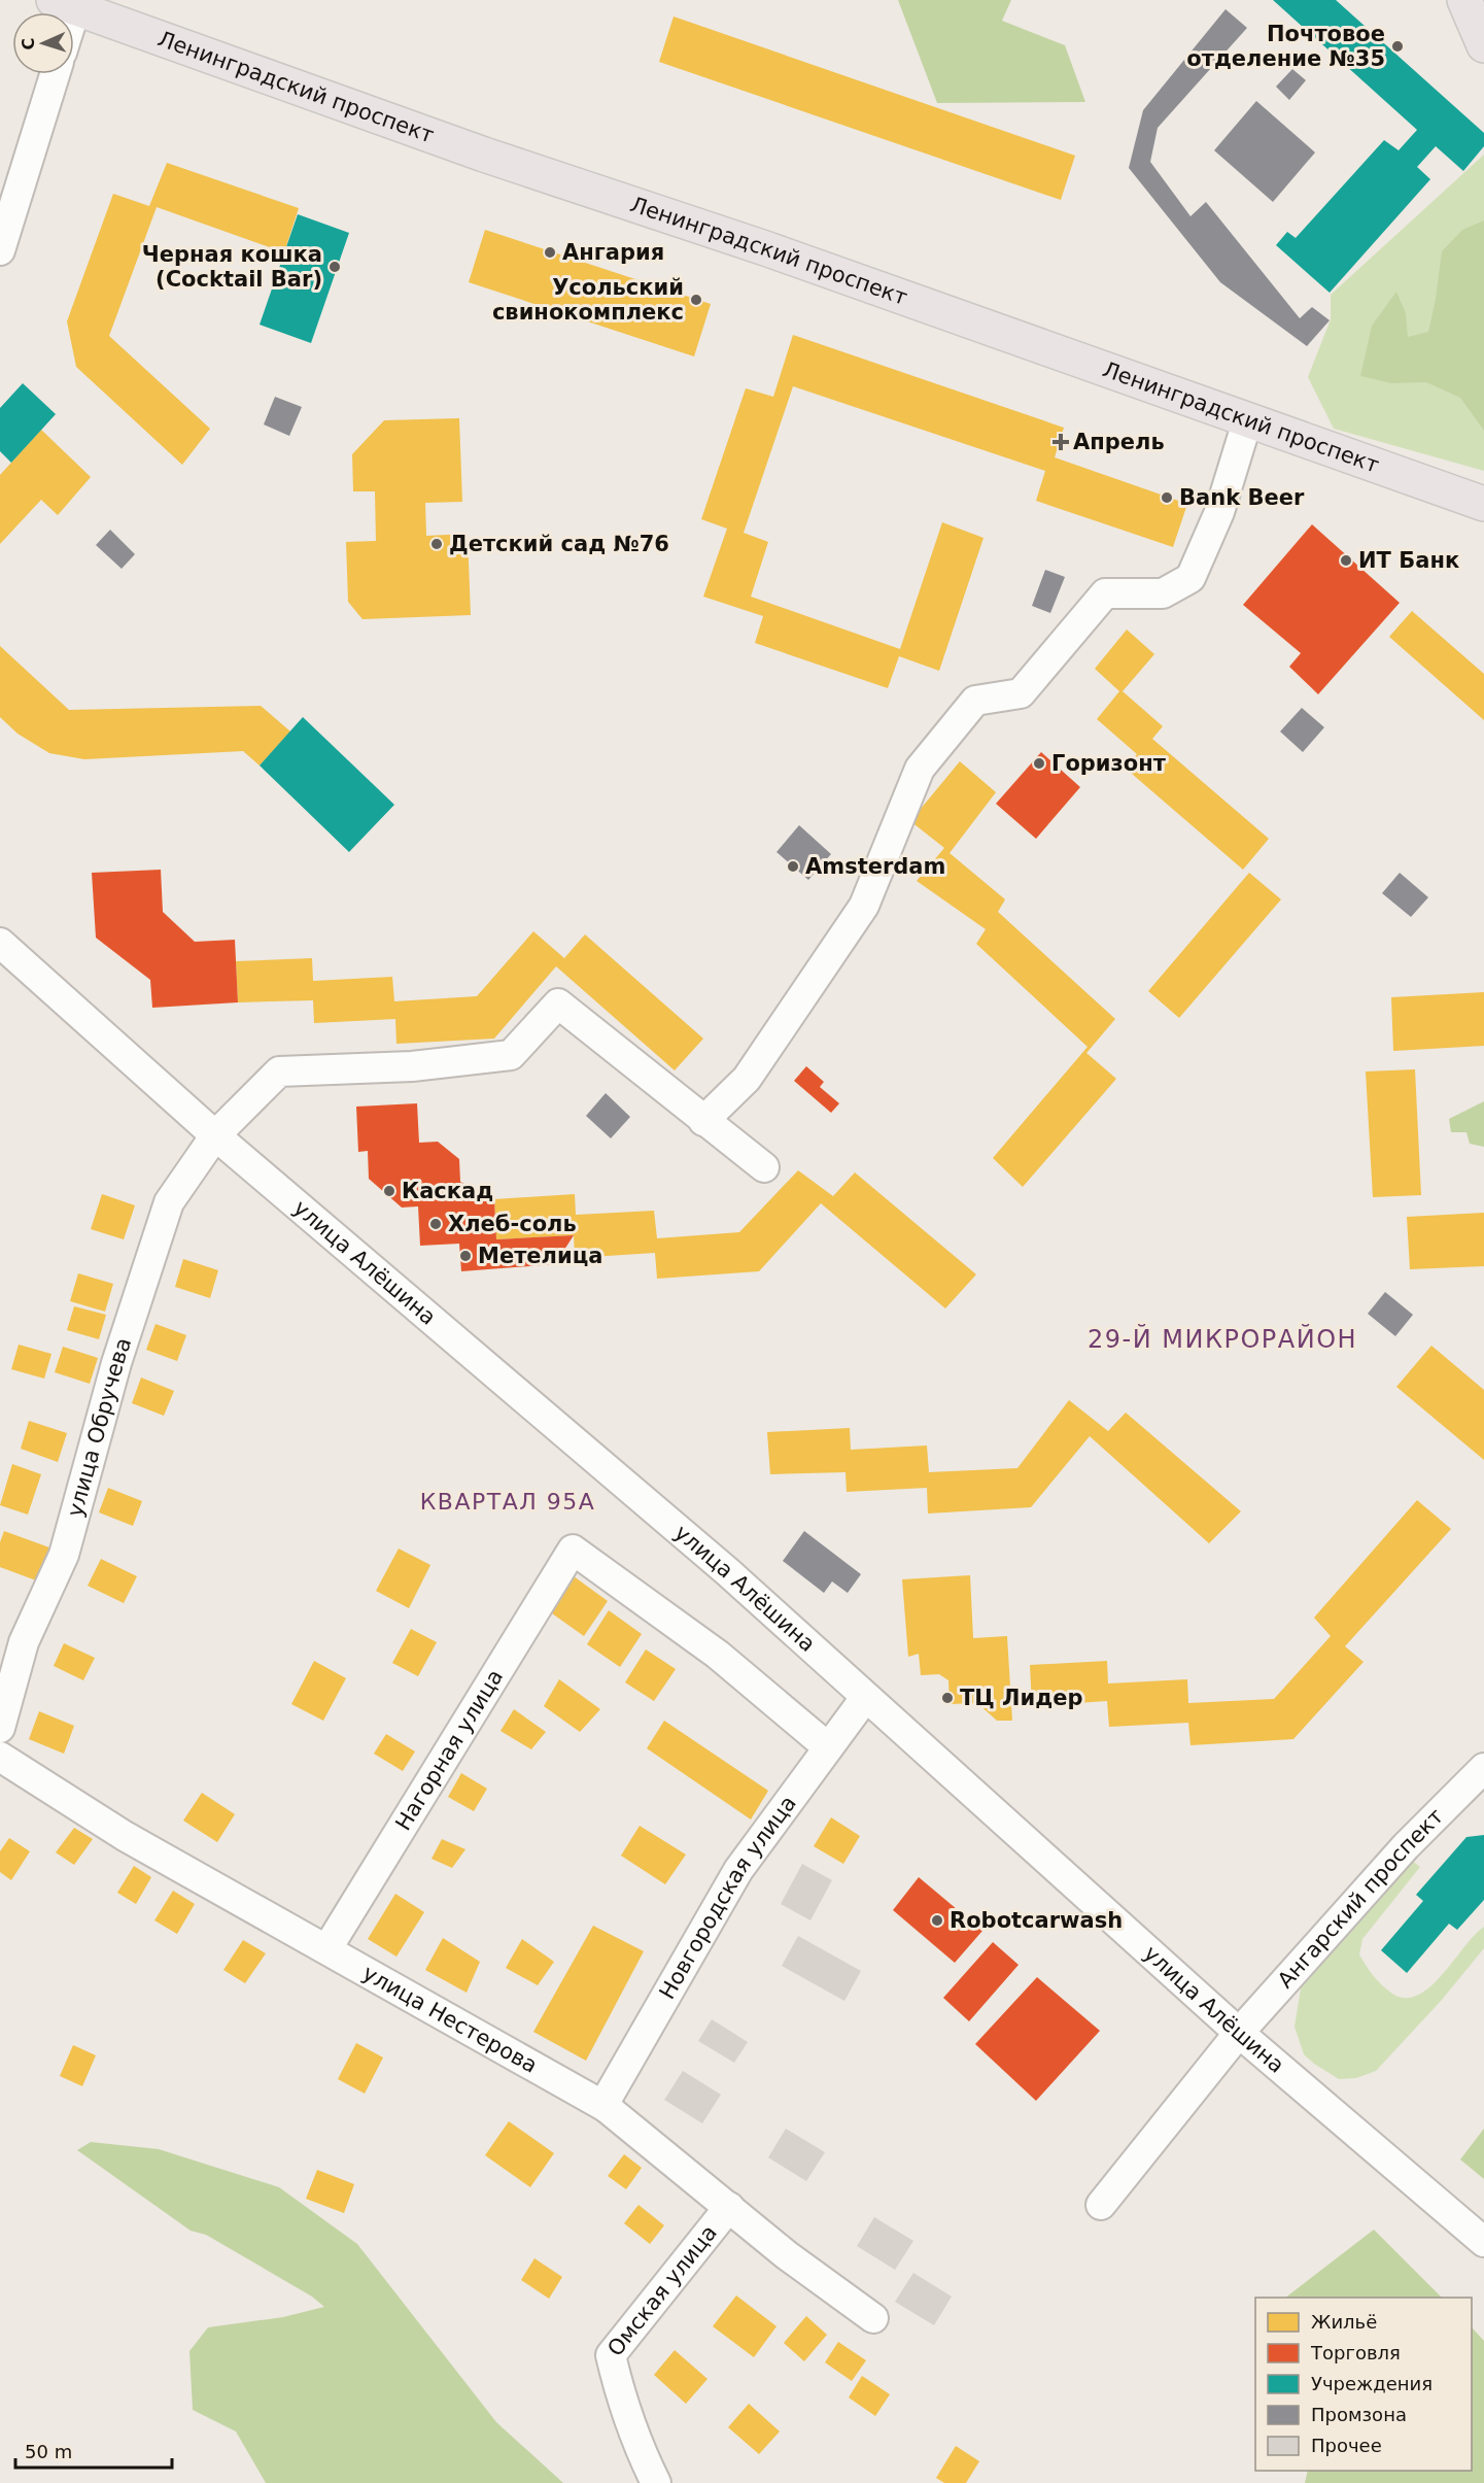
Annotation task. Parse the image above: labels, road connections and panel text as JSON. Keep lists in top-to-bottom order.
{
  "streets": {
    "main road": ["Ленинградский проспект"],
    "street": [
      "улица Алёшина",
      "улица Обручева",
      "Нагорная улица",
      "Новгородская улица",
      "Ангарский проспект",
      "улица Нестерова",
      "Омская улица"
    ]
  },
  "crossings": [
    ["улица Алёшина", "улица Обручева"],
    ["улица Алёшина", "Новгородская улица"],
    ["улица Алёшина", "Ангарский проспект"],
    ["Нагорная улица", "Новгородская улица"],
    ["Нагорная улица", "улица Нестерова"],
    ["Новгородская улица", "улица Нестерова"],
    ["улица Нестерова", "Омская улица"]
  ],
  "districts": ["29-Й МИКРОРАЙОН", "КВАРТАЛ 95А"],
  "places": {
    "other": [
      "Почтовое отделение №35",
      "Ангария",
      "Черная кошка (Cocktail Bar)",
      "Усольский свинокомплекс",
      "Bank Beer",
      "Детский сад №76",
      "ИТ Банк",
      "Горизонт",
      "Amsterdam",
      "Каскад",
      "Хлеб-соль",
      "Метелица",
      "ТЦ Лидер",
      "Robotcarwash"
    ],
    "health": ["Апрель"]
  },
  "legend": [
    "Жильё",
    "Торговля",
    "Учреждения",
    "Промзона",
    "Прочее"
  ],
  "scale_bar": "50 m",
  "north": "left"
}
